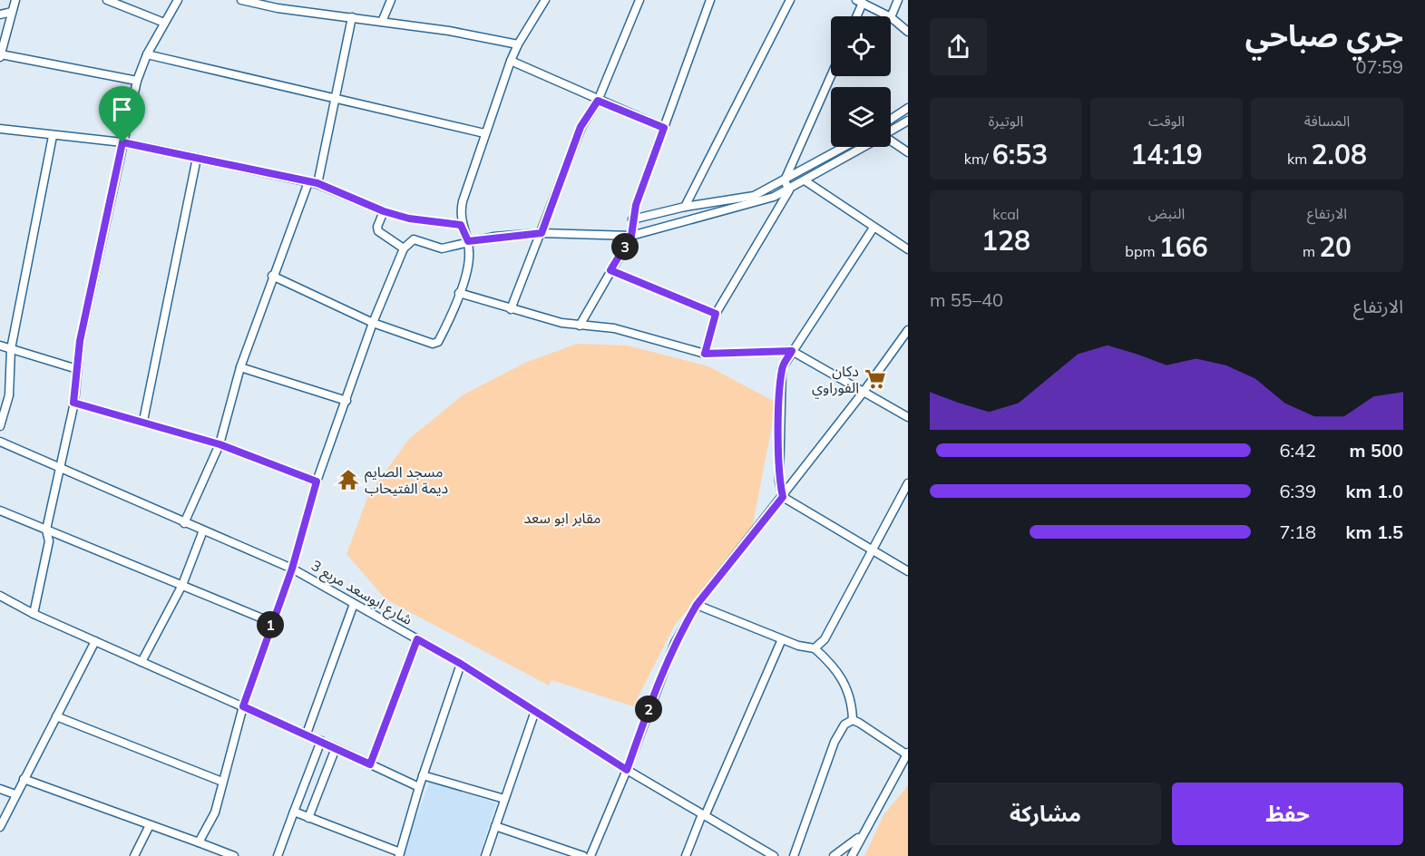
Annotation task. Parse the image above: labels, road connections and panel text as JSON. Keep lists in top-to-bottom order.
{
  "streets": {
    "street": ["شارع ابوسعد مربع 3"]
  },
  "parks": ["مقابر ابو سعد"],
  "places": {
    "supermarket": ["دكان الفوراوي"],
    "temple": ["مسجد الصايم ديمة الفتيحاب"]
  },
  "page": {
    "heading": ["جري صباحي", "07:59"],
    "stats": [
      ["المسافة", "2.08 km"],
      ["الوقت", "14:19"],
      ["الوتيرة", "6:53 /km"],
      ["الارتفاع", "20 m"],
      ["النبض", "166 bpm"],
      ["kcal", "128"]
    ],
    "pins": ["3", "1", "2"],
    "chart": ["الارتفاع", "40–55 m"],
    "list": [
      {
        "name": "500 m",
        "note": "6:42"
      },
      {
        "name": "1.0 km",
        "note": "6:39"
      },
      {
        "name": "1.5 km",
        "note": "7:18"
      }
    ],
    "buttons": ["حفظ", "مشاركة"]
  }
}
